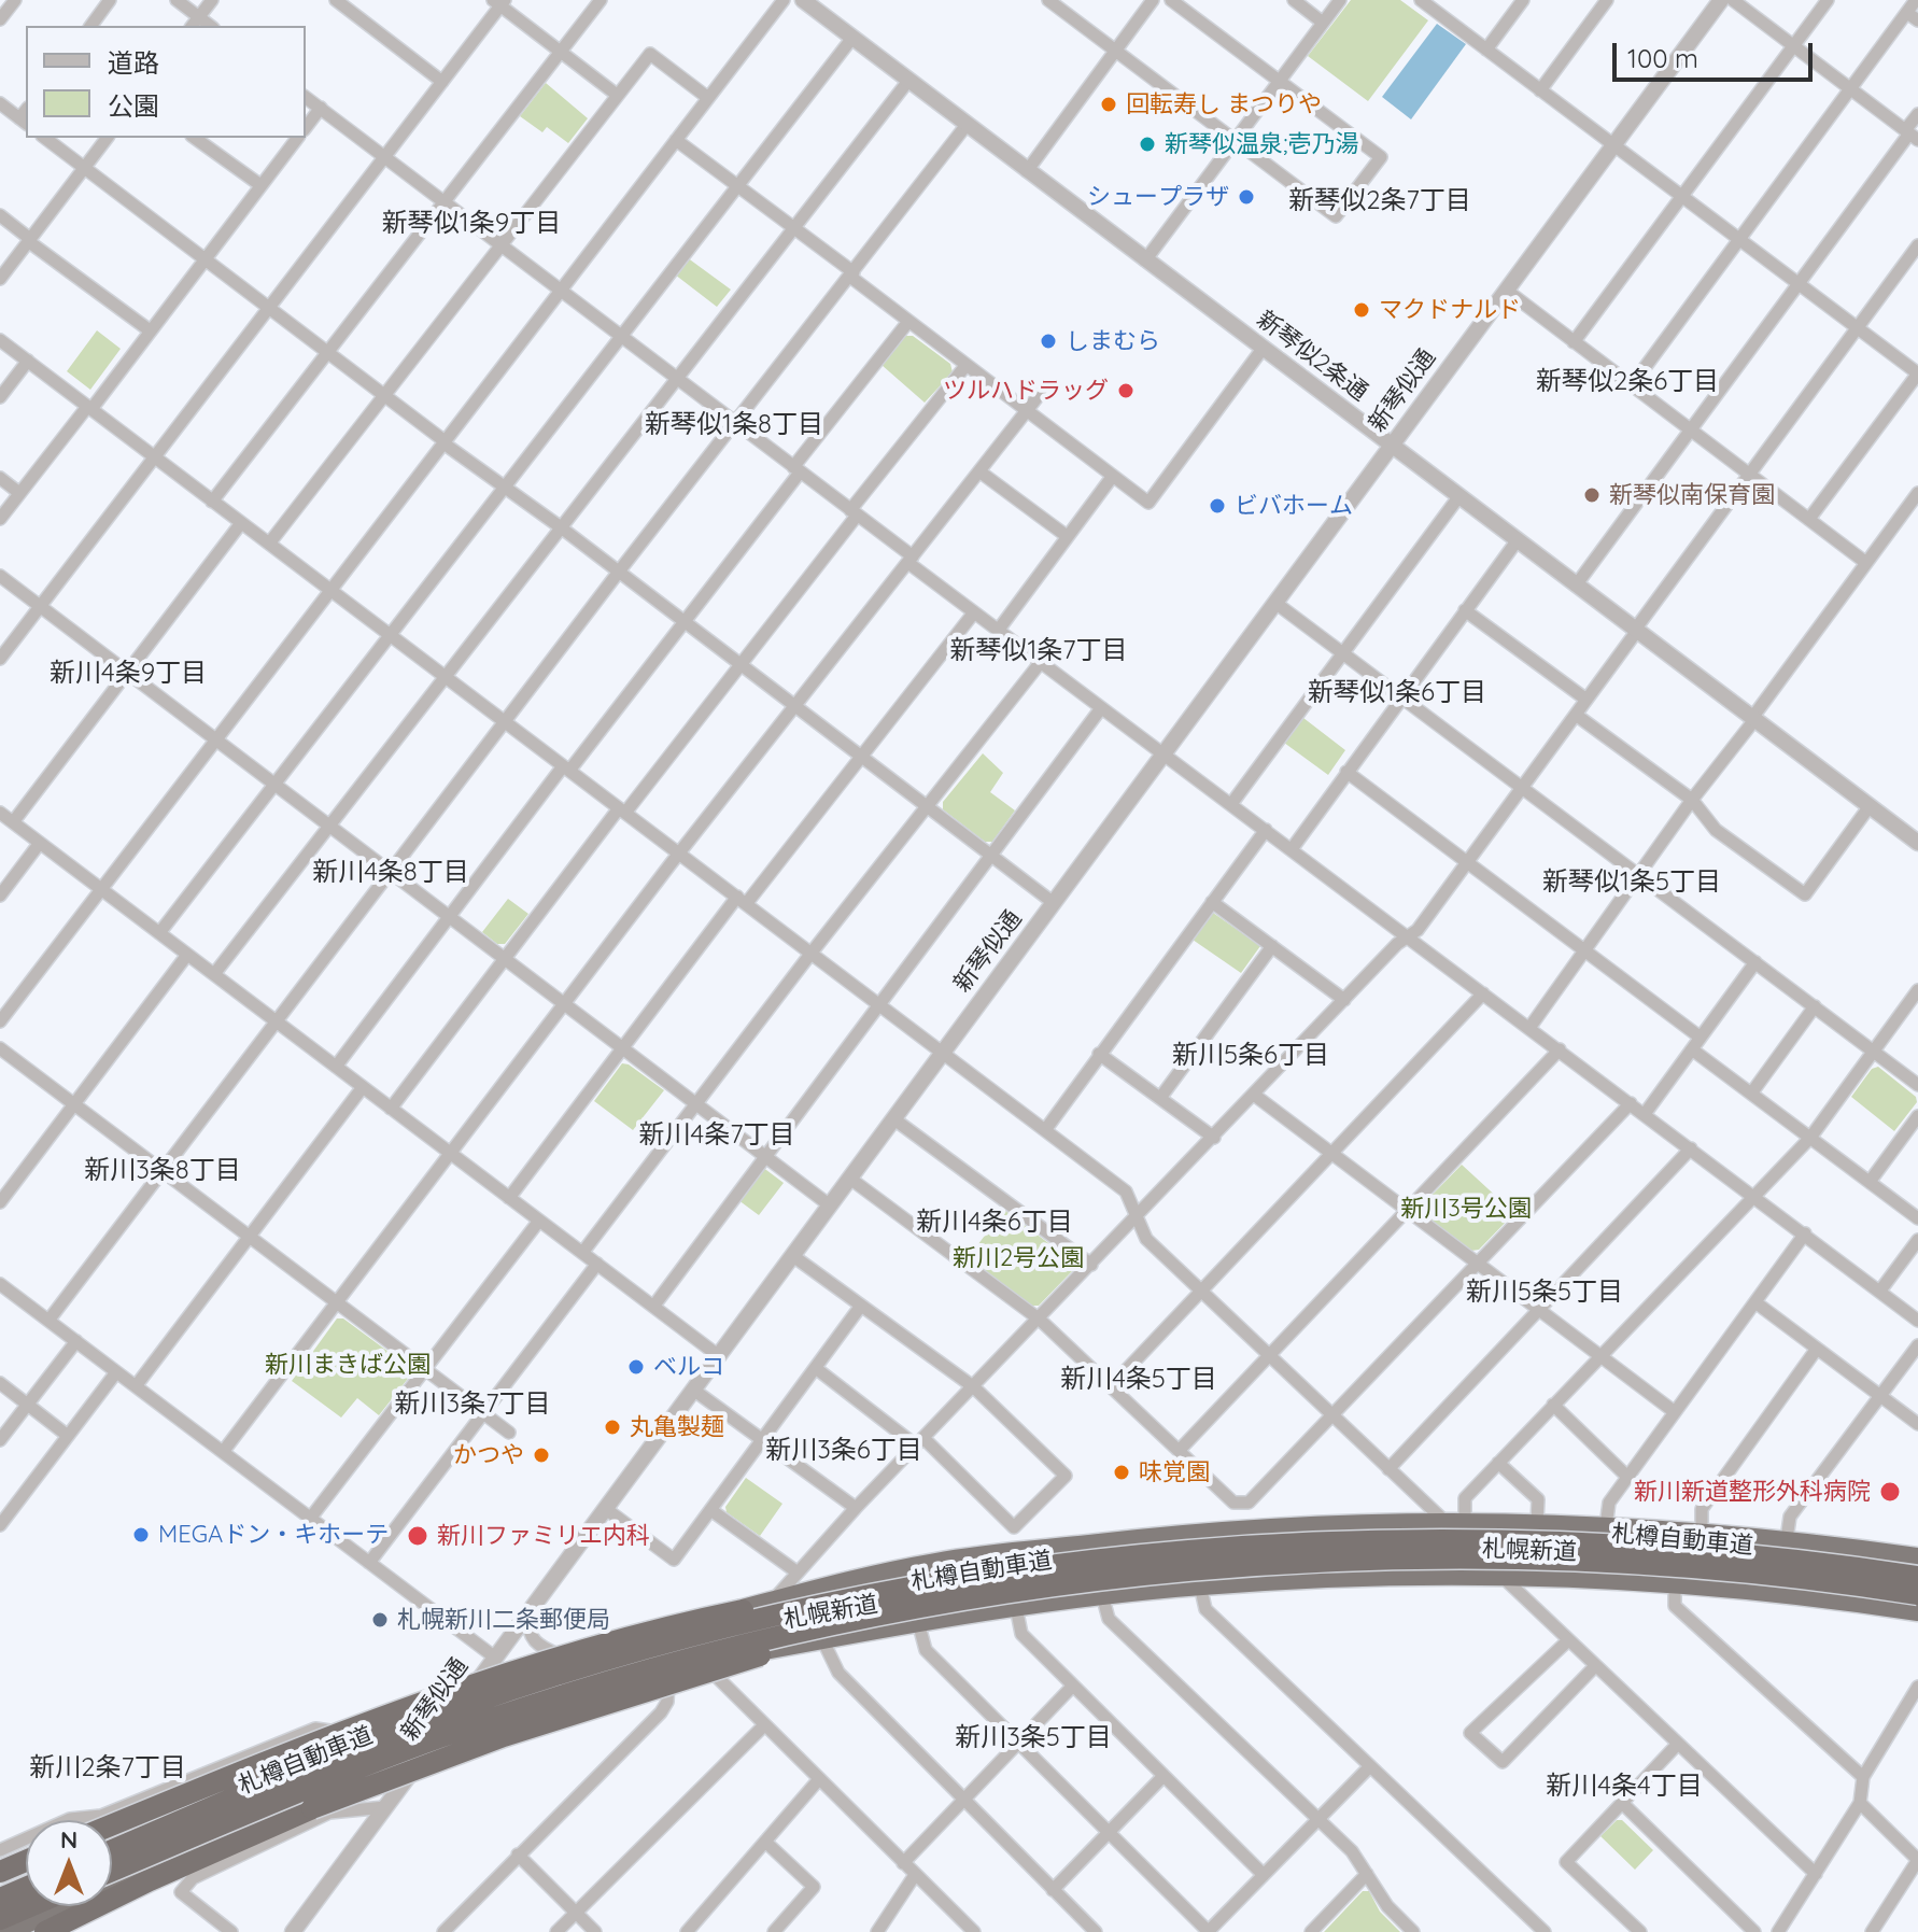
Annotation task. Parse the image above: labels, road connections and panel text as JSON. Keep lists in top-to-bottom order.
{
  "streets": {
    "highway": ["札樽自動車道", "札幌新道"],
    "street": ["新琴似2条通", "新琴似通"]
  },
  "crossings": [
    ["新琴似2条通", "新琴似通"],
    ["新琴似通", "札幌新道"],
    ["札樽自動車道", "札幌新道"]
  ],
  "districts": [
    "新琴似2条7丁目",
    "新琴似1条9丁目",
    "新琴似2条6丁目",
    "新琴似1条8丁目",
    "新琴似1条7丁目",
    "新川4条9丁目",
    "新琴似1条6丁目",
    "新川4条8丁目",
    "新琴似1条5丁目",
    "新川5条6丁目",
    "新川4条7丁目",
    "新川3条8丁目",
    "新川4条6丁目",
    "新川5条5丁目",
    "新川4条5丁目",
    "新川3条7丁目",
    "新川3条6丁目",
    "新川3条5丁目",
    "新川2条7丁目",
    "新川4条4丁目"
  ],
  "parks": ["新川3号公園", "新川2号公園", "新川まきば公園"],
  "places": [
    "回転寿し まつりや",
    "新琴似温泉;壱乃湯",
    "シュープラザ",
    "マクドナルド",
    "しまむら",
    "ツルハドラッグ",
    "新琴似南保育園",
    "ビバホーム",
    "ベルコ",
    "丸亀製麺",
    "かつや",
    "味覚園",
    "新川新道整形外科病院",
    "MEGAドン・キホーテ",
    "新川ファミリエ内科",
    "札幌新川二条郵便局"
  ],
  "legend": ["道路", "公園"],
  "scale_bar": "100 m",
  "north": "top"
}
